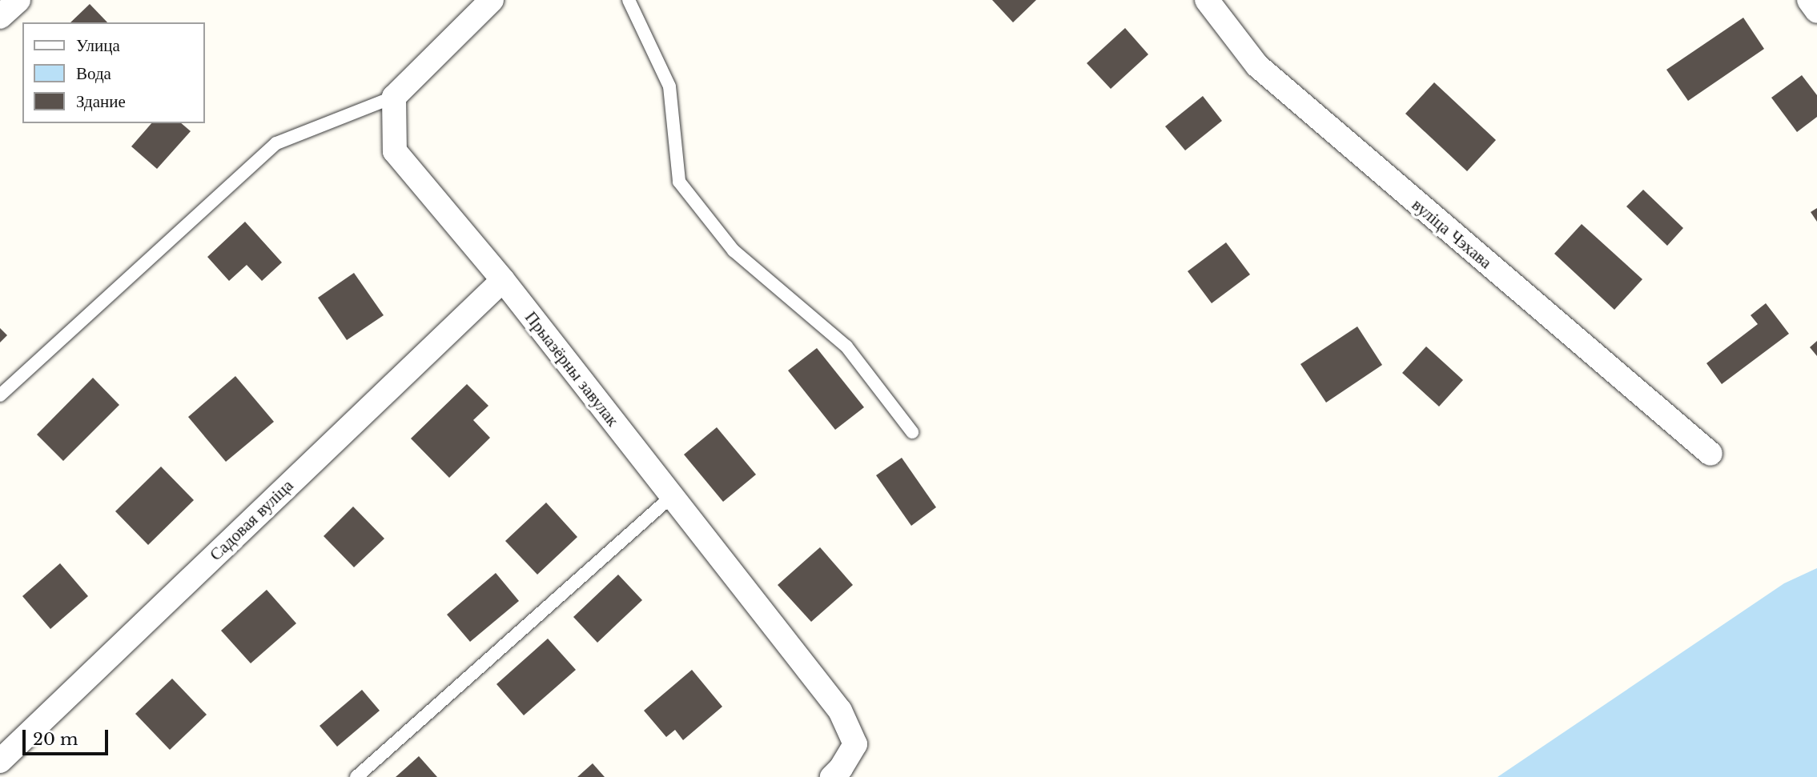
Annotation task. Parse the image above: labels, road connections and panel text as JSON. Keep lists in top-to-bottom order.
{
  "streets": {
    "street": ["вуліца Чэхава", "Прыазёрны завулак", "Садовая вуліца"]
  },
  "crossings": [
    ["Прыазёрны завулак", "Садовая вуліца"]
  ],
  "legend": ["Улица", "Вода", "Здание"],
  "scale_bar": "20 m"
}
